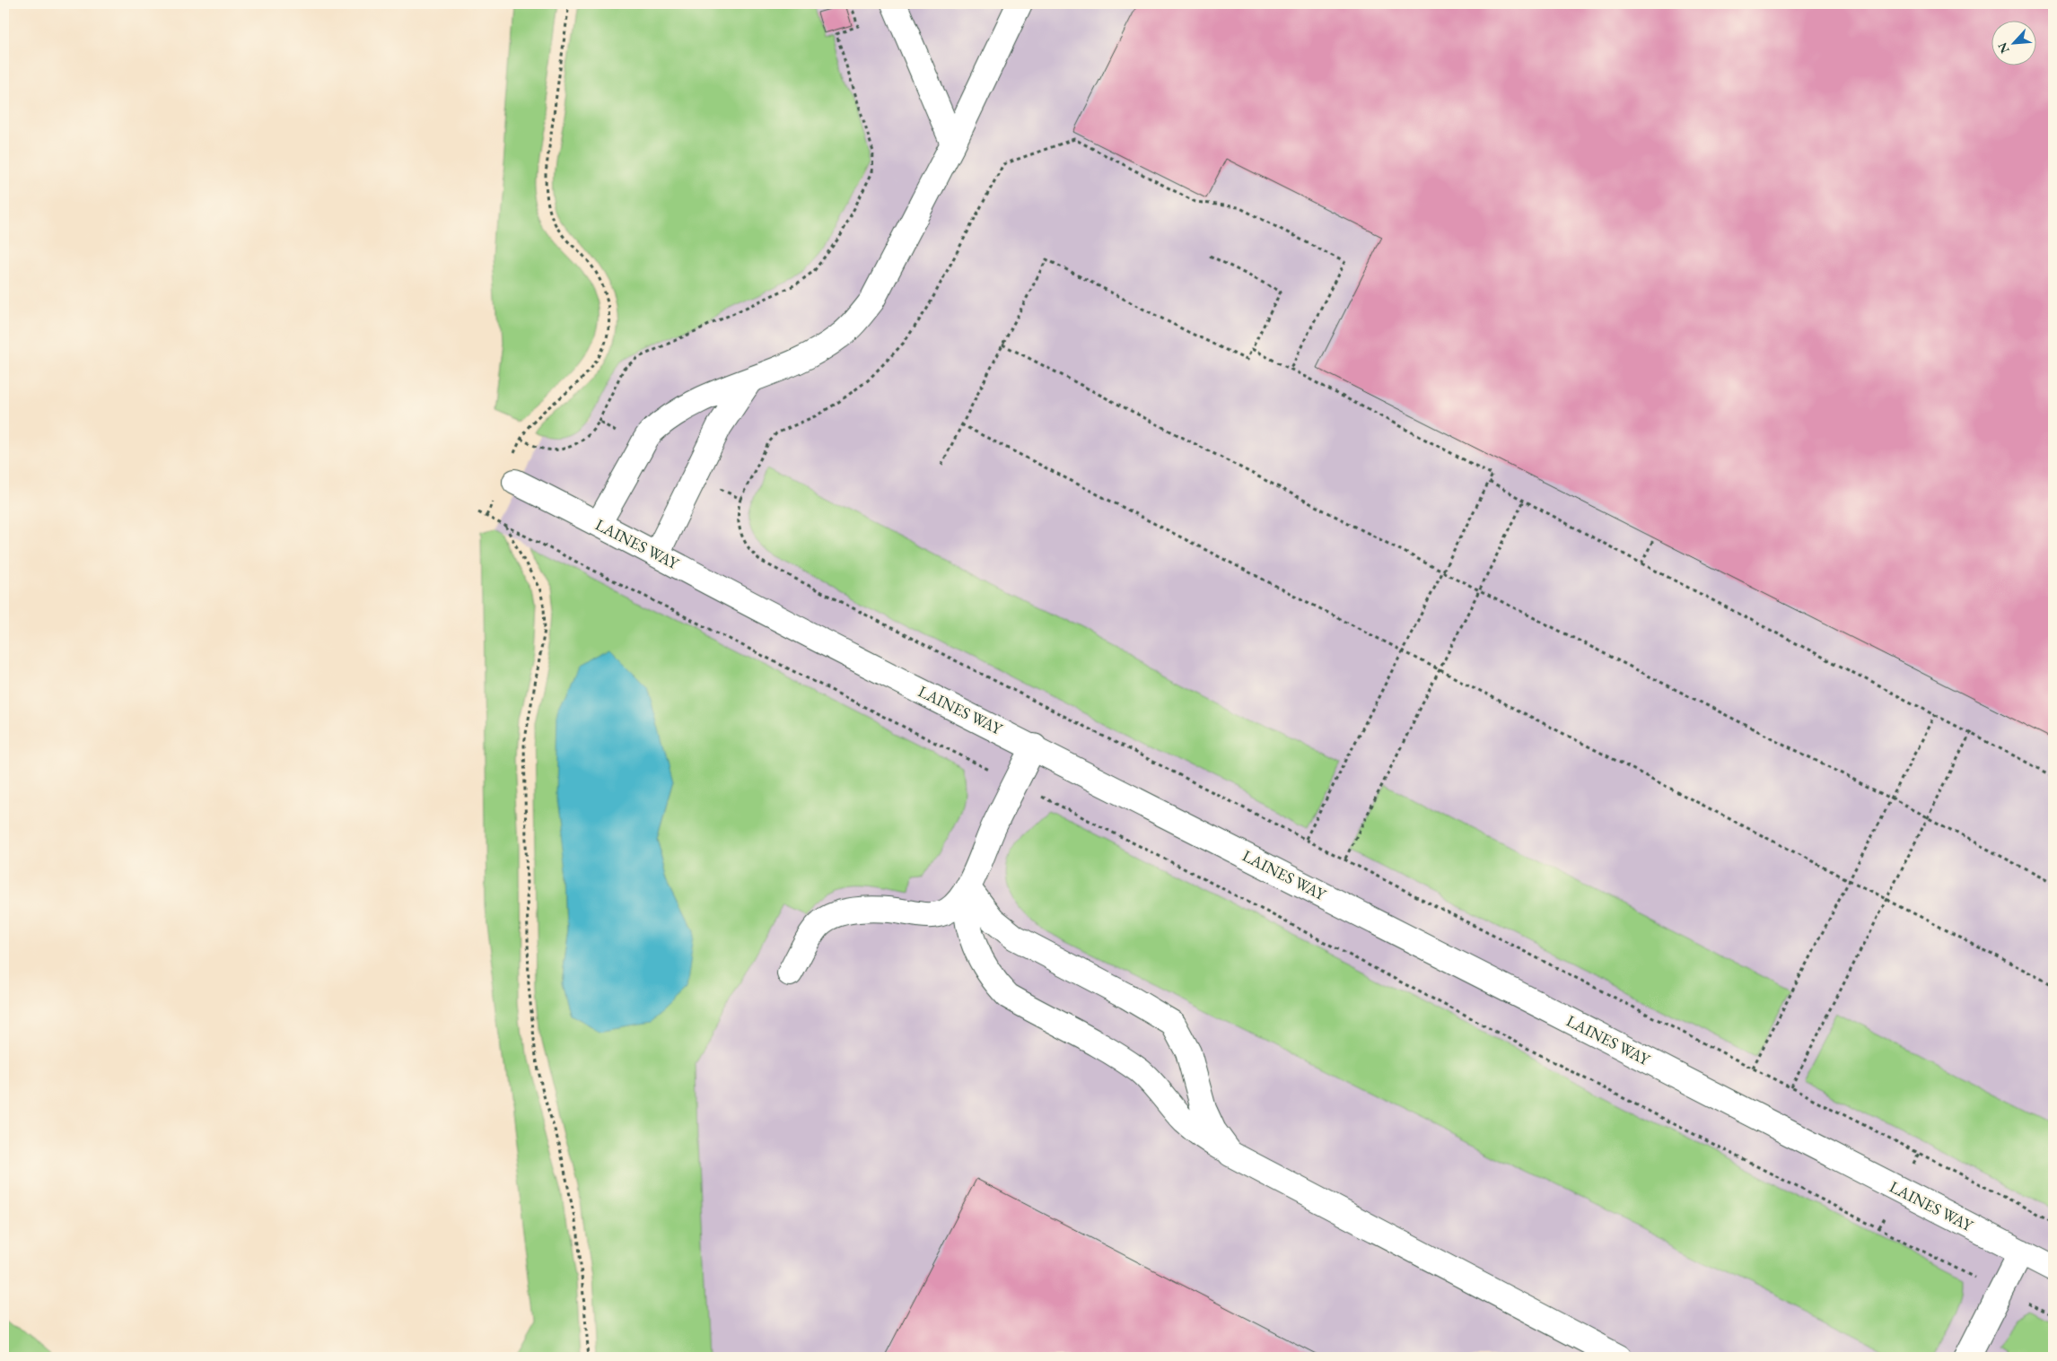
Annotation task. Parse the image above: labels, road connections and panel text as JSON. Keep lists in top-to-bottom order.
{
  "streets": {
    "street": ["LAINES WAY"]
  },
  "north": "bottom left"
}
